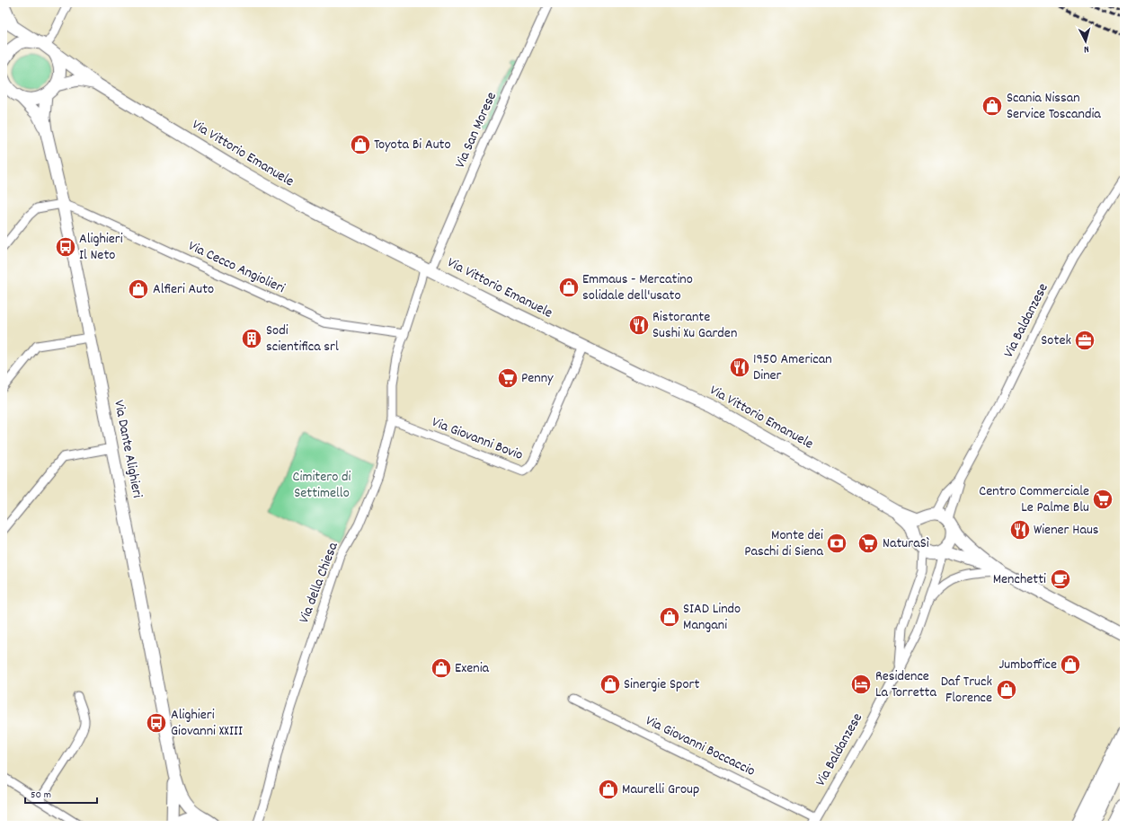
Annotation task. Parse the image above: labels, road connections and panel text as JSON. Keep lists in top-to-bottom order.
{
  "streets": {
    "main road": ["Via Vittorio Emanuele", "Via Dante Alighieri"],
    "street": [
      "Via San Morese",
      "Via Cecco Angiolieri",
      "Via Baldanzese",
      "Via Giovanni Bovio",
      "Via della Chiesa",
      "Via Giovanni Boccaccio"
    ]
  },
  "crossings": [
    ["Via San Morese", "Via Vittorio Emanuele"],
    ["Via San Morese", "Via della Chiesa"],
    ["Via Vittorio Emanuele", "Via Baldanzese"],
    ["Via Vittorio Emanuele", "Via Giovanni Bovio"],
    ["Via Vittorio Emanuele", "Via della Chiesa"],
    ["Via Cecco Angiolieri", "Via Dante Alighieri"],
    ["Via Cecco Angiolieri", "Via della Chiesa"],
    ["Via Baldanzese", "Via Giovanni Boccaccio"],
    ["Via Giovanni Bovio", "Via della Chiesa"]
  ],
  "parks": ["Cimitero di Settimello"],
  "places": {
    "shop": [
      "Scania Nissan Service Toscandia",
      "Toyota Bi Auto",
      "Emmaus - Mercatino solidale dell'usato",
      "Alfieri Auto",
      "SIAD Lindo Mangani",
      "Jumboffice",
      "Exenia",
      "Sinergie Sport",
      "Daf Truck Florence",
      "Maurelli Group"
    ],
    "bus stop": ["Alighieri Il Neto", "Alighieri Giovanni XXIII"],
    "restaurant": ["Ristorante Sushi Xu Garden", "1950 American Diner", "Wiener Haus"],
    "building": ["Sodi scientifica srl"],
    "office": ["Sotek"],
    "supermarket": ["Penny", "Centro Commerciale Le Palme Blu", "NaturaSì"],
    "bank": ["Monte dei Paschi di Siena"],
    "cafe": ["Menchetti"],
    "hotel": ["Residence La Torretta"]
  },
  "scale_bar": "50 m",
  "north": "bottom"
}
